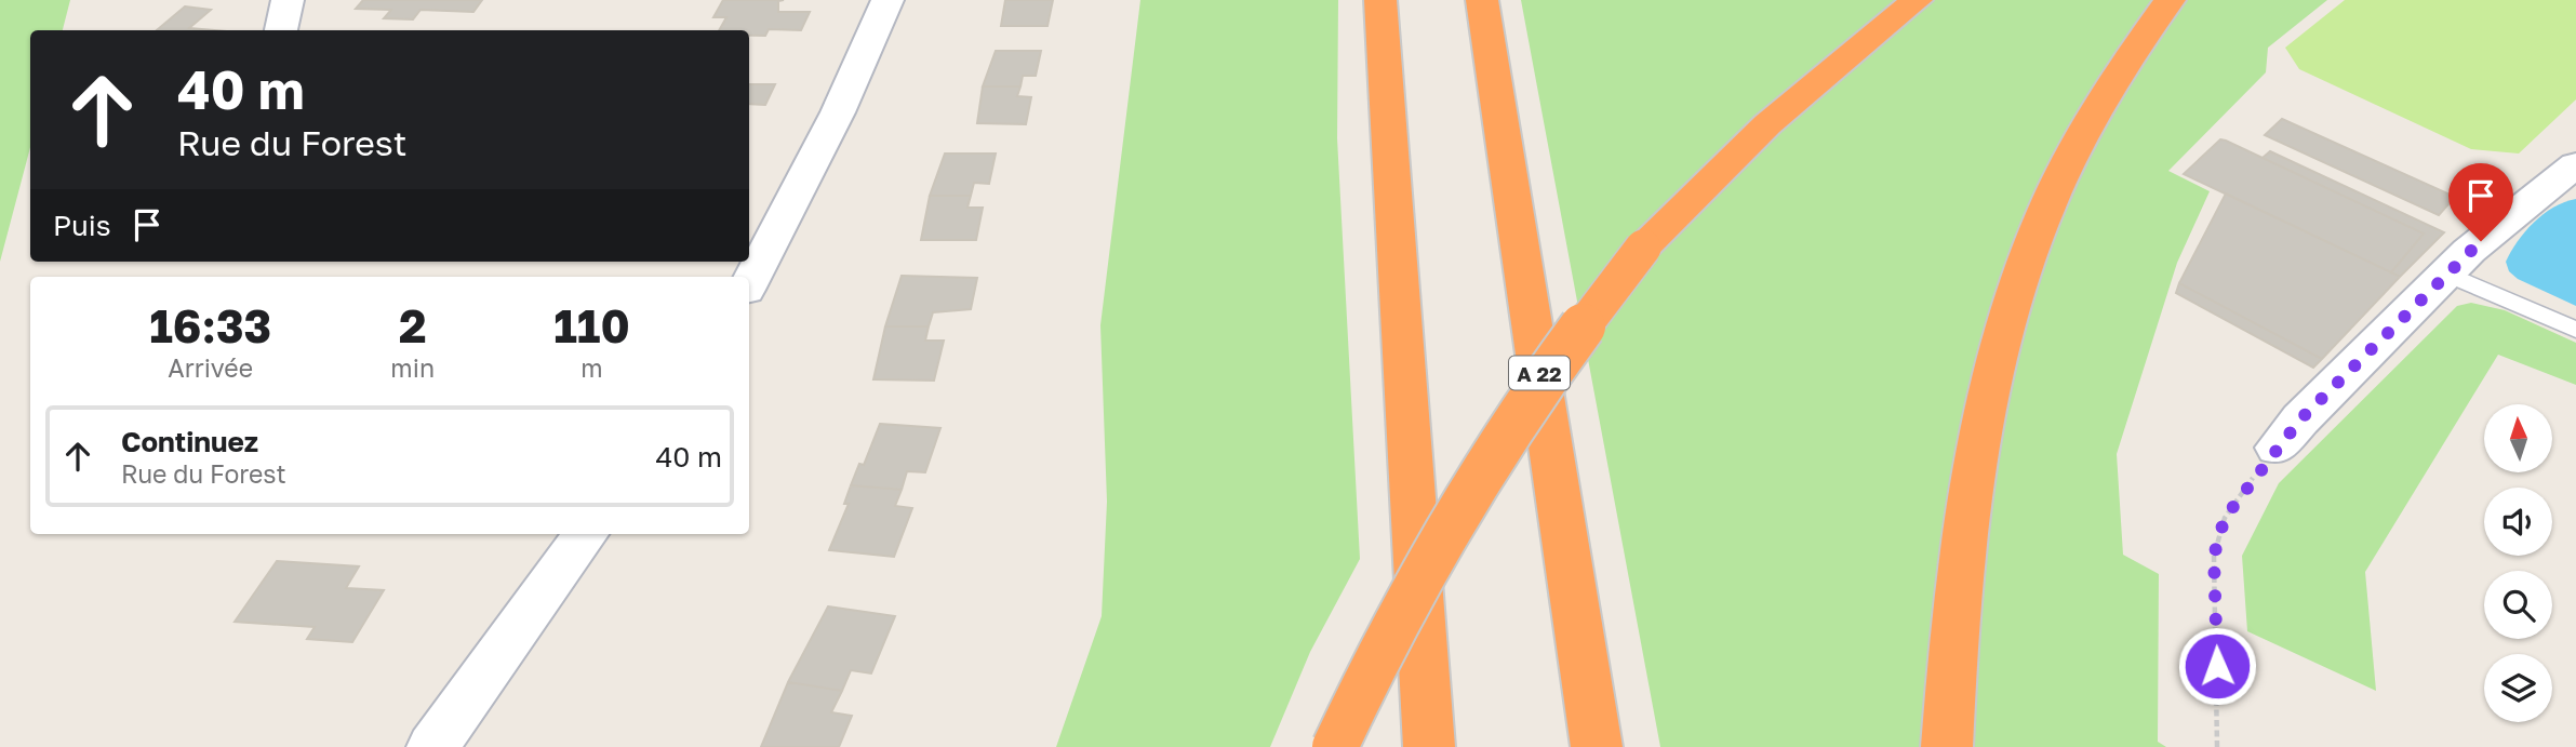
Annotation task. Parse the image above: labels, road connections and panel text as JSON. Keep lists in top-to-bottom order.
{
  "streets": {
    "highway": ["A 22"]
  },
  "north": "top",
  "page": {
    "turn": ["40 m", "Rue du Forest"],
    "then": "Puis",
    "eta": [
      "16:33",
      "Arrivée",
      "2",
      "min",
      "110",
      "m"
    ],
    "list": [
      {
        "name": "Continuez",
        "note": "Rue du Forest",
        "value": "40 m"
      }
    ]
  }
}
